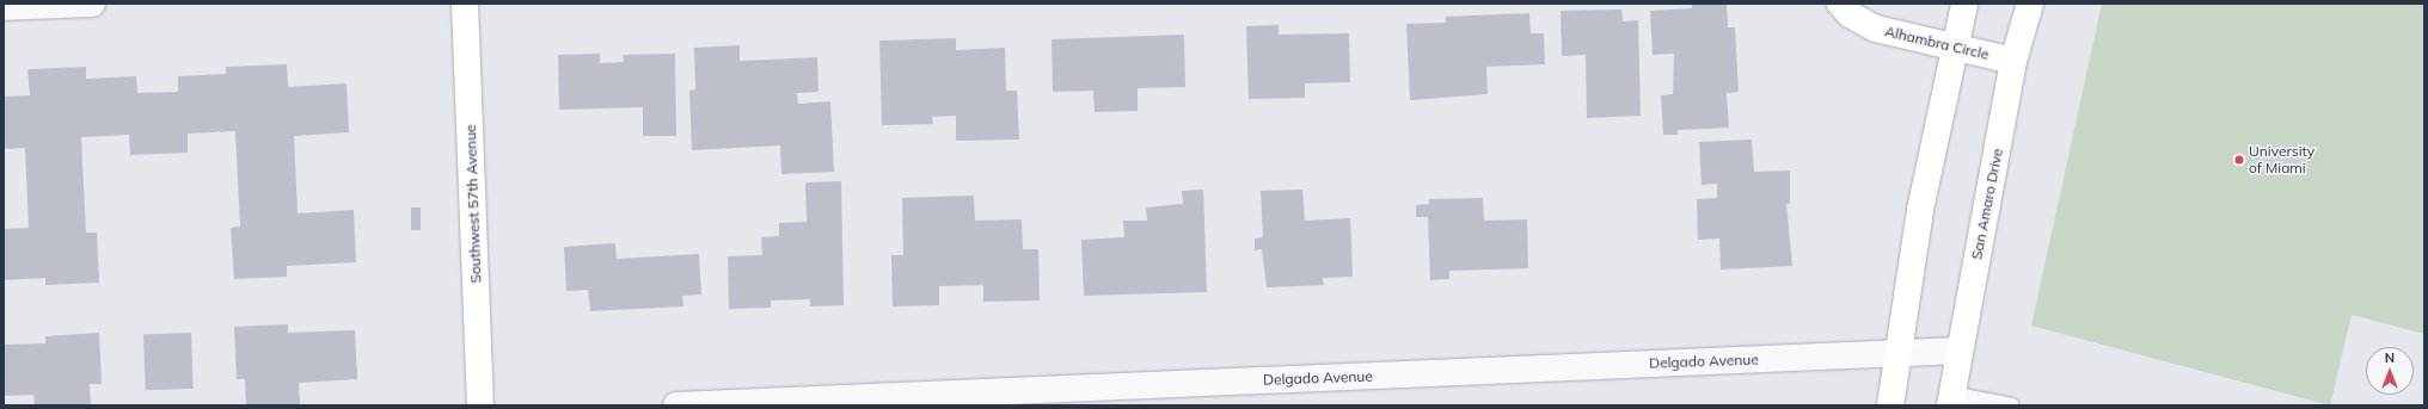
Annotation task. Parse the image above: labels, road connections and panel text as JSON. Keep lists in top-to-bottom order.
{
  "streets": {
    "street": [
      "Alhambra Circle",
      "Southwest 57th Avenue",
      "San Amaro Drive",
      "Delgado Avenue"
    ]
  },
  "crossings": [
    ["Alhambra Circle", "San Amaro Drive"],
    ["San Amaro Drive", "Delgado Avenue"]
  ],
  "places": ["University of Miami"],
  "north": "top"
}
